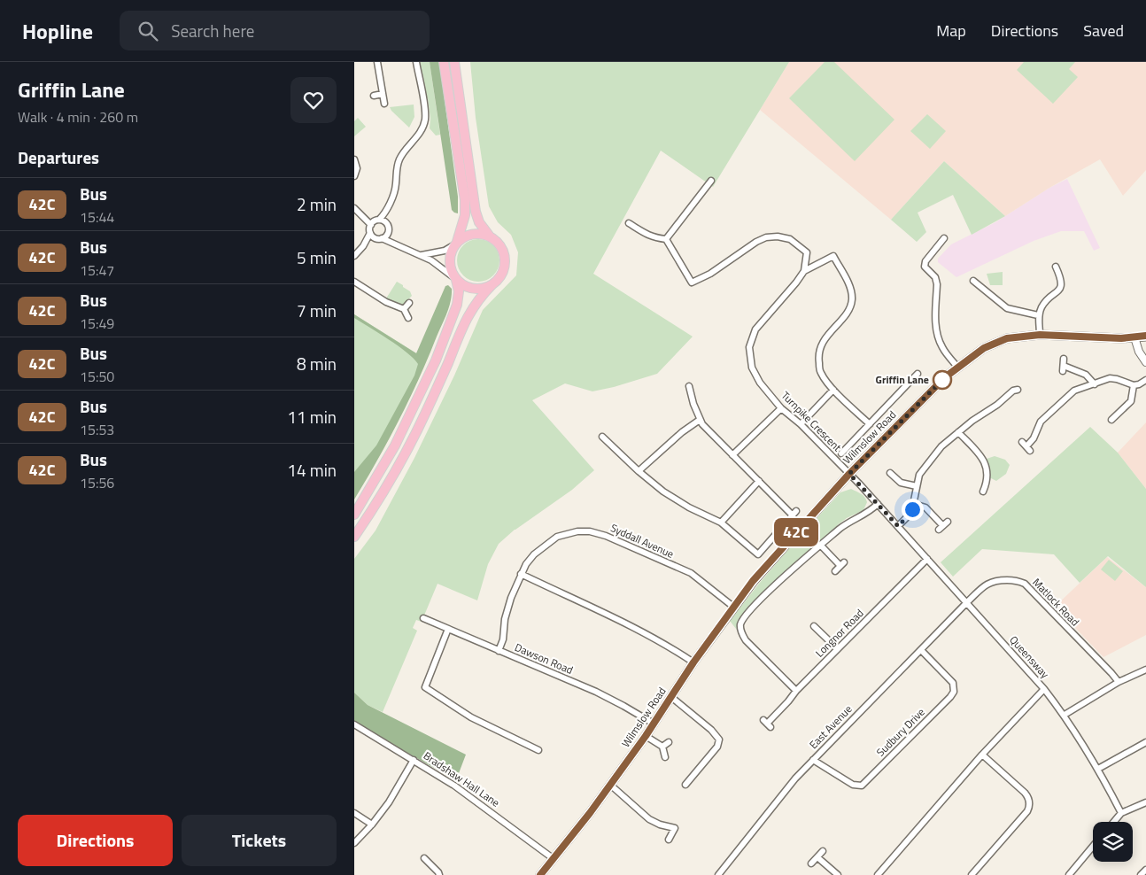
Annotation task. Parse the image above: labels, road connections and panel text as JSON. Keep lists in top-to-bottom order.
{
  "streets": {
    "main road": ["Wilmslow Road"],
    "street": [
      "Turnpike Crescent",
      "Syddall Avenue",
      "Matlock Road",
      "Longnor Road",
      "Queensway",
      "Dawson Road",
      "East Avenue",
      "Sudbury Drive",
      "Bradshaw Hall Lane"
    ]
  },
  "crossings": [
    ["Turnpike Crescent", "Wilmslow Road"],
    ["Turnpike Crescent", "Queensway"],
    ["Wilmslow Road", "Syddall Avenue"],
    ["Wilmslow Road", "Queensway"],
    ["Wilmslow Road", "Dawson Road"],
    ["Wilmslow Road", "Bradshaw Hall Lane"],
    ["Syddall Avenue", "Dawson Road"],
    ["Matlock Road", "Queensway"],
    ["Matlock Road", "East Avenue"],
    ["Longnor Road", "Queensway"],
    ["Queensway", "East Avenue"],
    ["East Avenue", "Sudbury Drive"]
  ],
  "places": ["Griffin Lane"],
  "lines": ["bus line 42C"],
  "page": {
    "header": "Hopline",
    "search": "Search here",
    "nav": ["Map", "Directions", "Saved"],
    "heading": [
      ["Griffin Lane", "Walk · 4 min · 260 m"],
      "Departures"
    ],
    "on_map": "42C",
    "list": [
      {
        "mark": "42C",
        "name": "Bus",
        "note": "15:44",
        "value": "2 min"
      },
      {
        "mark": "42C",
        "name": "Bus",
        "note": "15:47",
        "value": "5 min"
      },
      {
        "mark": "42C",
        "name": "Bus",
        "note": "15:49",
        "value": "7 min"
      },
      {
        "mark": "42C",
        "name": "Bus",
        "note": "15:50",
        "value": "8 min"
      },
      {
        "mark": "42C",
        "name": "Bus",
        "note": "15:53",
        "value": "11 min"
      },
      {
        "mark": "42C",
        "name": "Bus",
        "note": "15:56",
        "value": "14 min"
      }
    ],
    "buttons": ["Directions", "Tickets"]
  }
}
